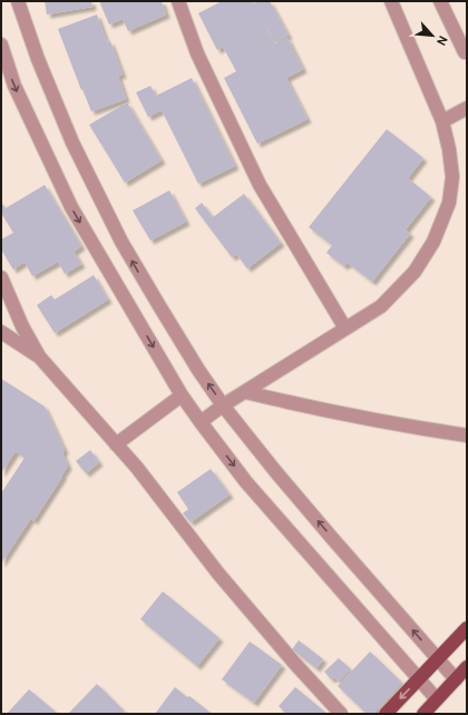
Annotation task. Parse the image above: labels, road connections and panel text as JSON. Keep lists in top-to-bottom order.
{
  "north": "bottom right"
}
